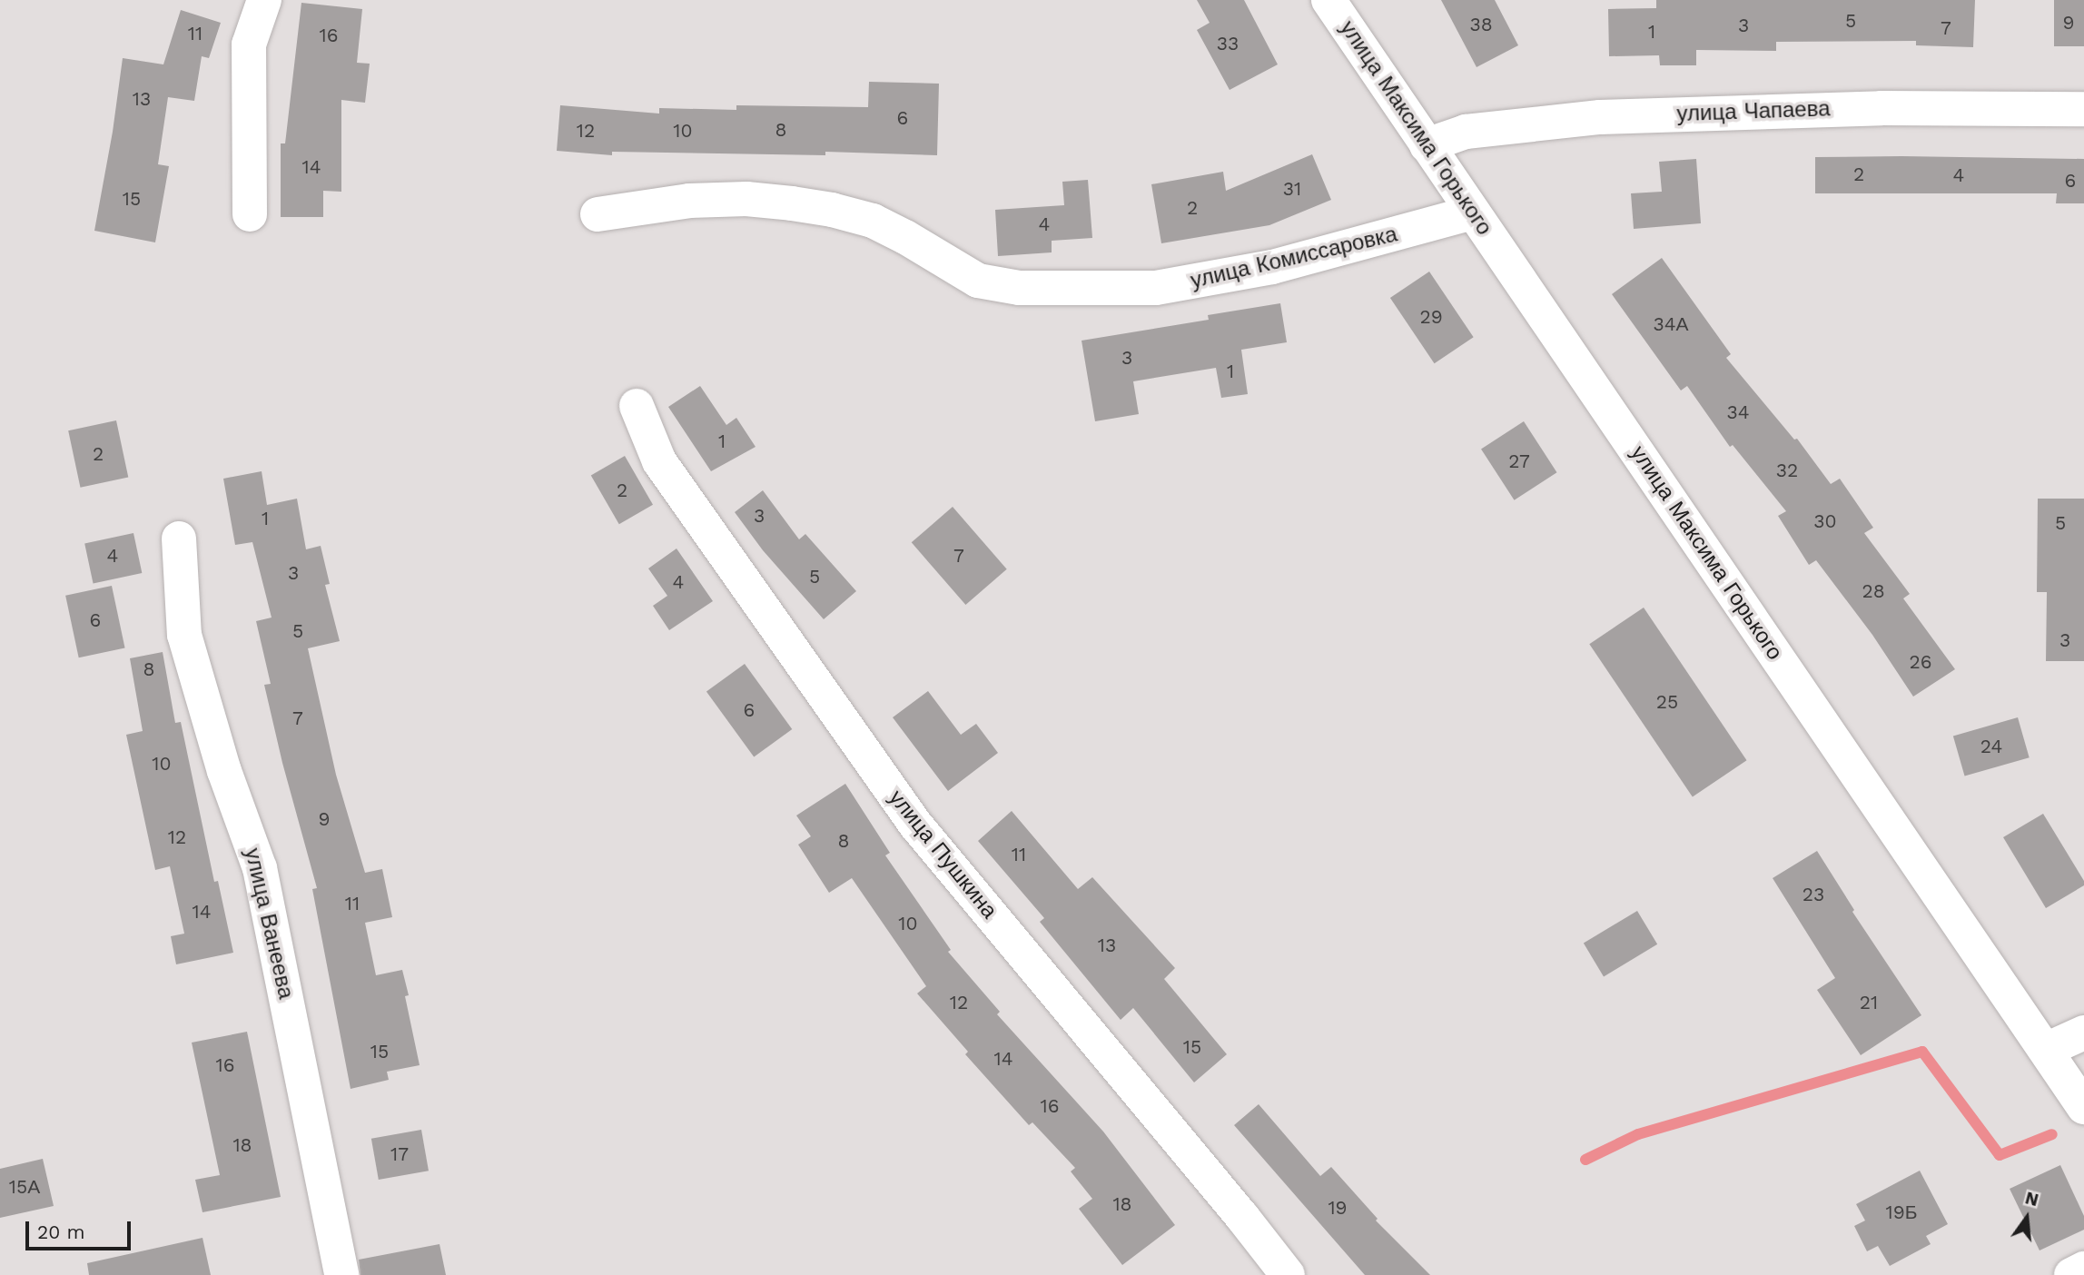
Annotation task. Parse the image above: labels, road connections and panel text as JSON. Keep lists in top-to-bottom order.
{
  "streets": {
    "street": [
      "улица Чапаева",
      "улица Максима Горького",
      "улица Комиссаровка",
      "улица Пушкина",
      "улица Ванеева"
    ]
  },
  "crossings": [
    ["улица Чапаева", "улица Максима Горького"],
    ["улица Максима Горького", "улица Комиссаровка"]
  ],
  "house_numbers": [
    "5",
    "9",
    "38",
    "3",
    "7",
    "1",
    "11",
    "16",
    "33",
    "13",
    "6",
    "8",
    "12",
    "10",
    "14",
    "2",
    "4",
    "6",
    "31",
    "15",
    "2",
    "4",
    "29",
    "34А",
    "3",
    "1",
    "34",
    "1",
    "2",
    "27",
    "32",
    "2",
    "3",
    "1",
    "30",
    "5",
    "4",
    "7",
    "3",
    "5",
    "4",
    "28",
    "6",
    "5",
    "3",
    "26",
    "8",
    "25",
    "6",
    "7",
    "24",
    "10",
    "9",
    "12",
    "8",
    "11",
    "23",
    "11",
    "14",
    "10",
    "13",
    "12",
    "21",
    "15",
    "15",
    "14",
    "16",
    "16",
    "18",
    "17",
    "15А",
    "18",
    "19",
    "19Б"
  ],
  "scale_bar": "20 m",
  "north": "top"
}
